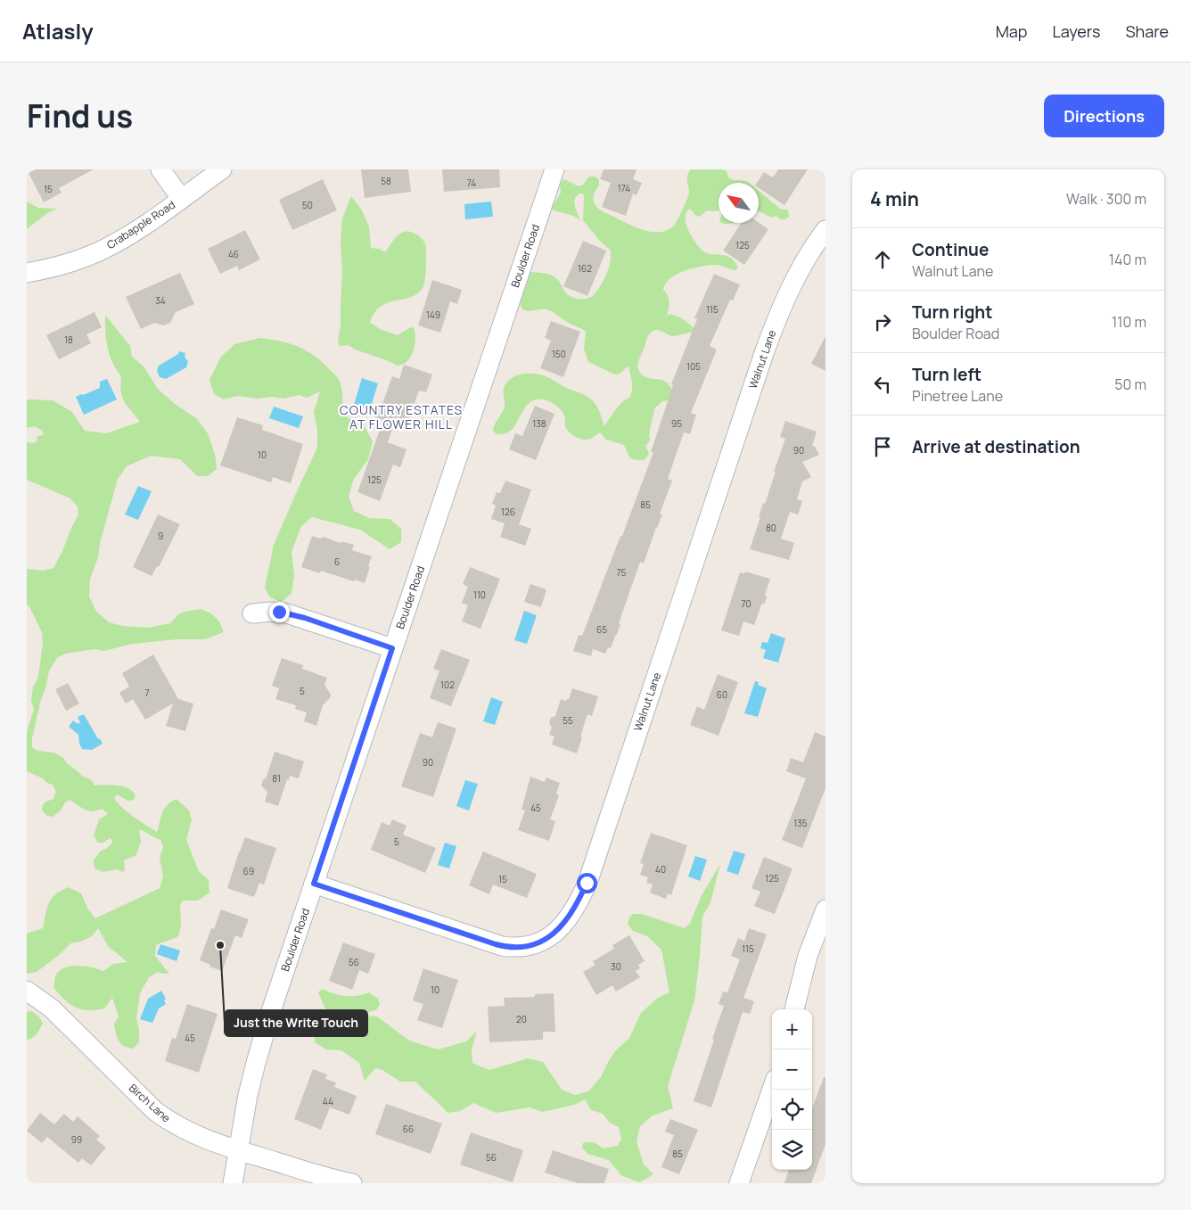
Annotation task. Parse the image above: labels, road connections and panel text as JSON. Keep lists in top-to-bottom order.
{
  "streets": {
    "street": [
      "Crabapple Road",
      "Boulder Road",
      "Walnut Lane",
      "Birch Lane"
    ]
  },
  "crossings": [
    ["Boulder Road", "Walnut Lane"],
    ["Boulder Road", "Birch Lane"]
  ],
  "districts": ["COUNTRY ESTATES AT FLOWER HILL"],
  "places": ["Just the Write Touch"],
  "house_numbers": [
    "58",
    "74",
    "174",
    "15",
    "50",
    "125",
    "46",
    "162",
    "34",
    "115",
    "149",
    "18",
    "150",
    "105",
    "138",
    "95",
    "90",
    "10",
    "125",
    "85",
    "126",
    "80",
    "9",
    "6",
    "75",
    "110",
    "70",
    "65",
    "102",
    "5",
    "7",
    "60",
    "55",
    "90",
    "81",
    "45",
    "135",
    "5",
    "40",
    "69",
    "125",
    "15",
    "115",
    "56",
    "30",
    "10",
    "20",
    "45",
    "44",
    "66",
    "99",
    "85",
    "56"
  ],
  "north": "top left",
  "page": {
    "header": "Atlasly",
    "nav": ["Map", "Layers", "Share"],
    "title": "Find us",
    "buttons": "Directions",
    "heading": ["4 min", "Walk · 300 m"],
    "list": [
      ["Continue", "Walnut Lane", "140 m"],
      ["Turn right", "Boulder Road", "110 m"],
      ["Turn left", "Pinetree Lane", "50 m"],
      "Arrive at destination"
    ],
    "map_buttons": ["+", "−"]
  }
}
